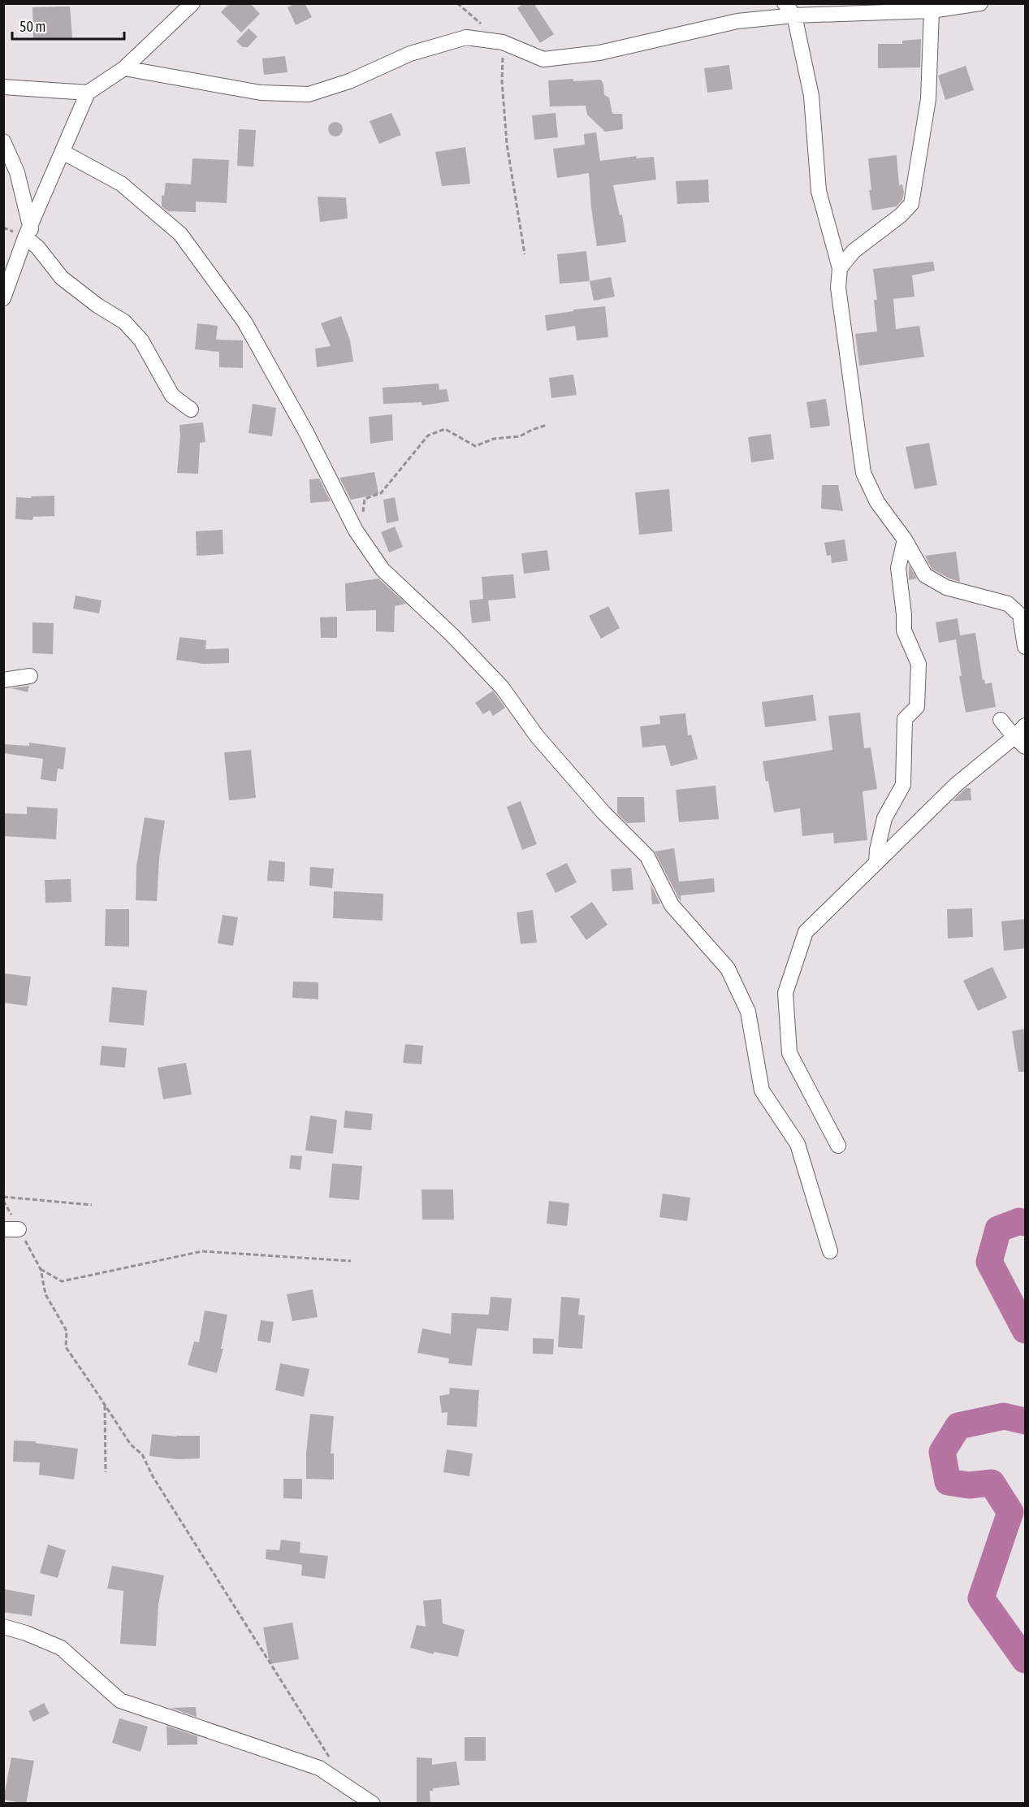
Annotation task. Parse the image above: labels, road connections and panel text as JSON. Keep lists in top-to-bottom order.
{
  "scale_bar": "50 m"
}
